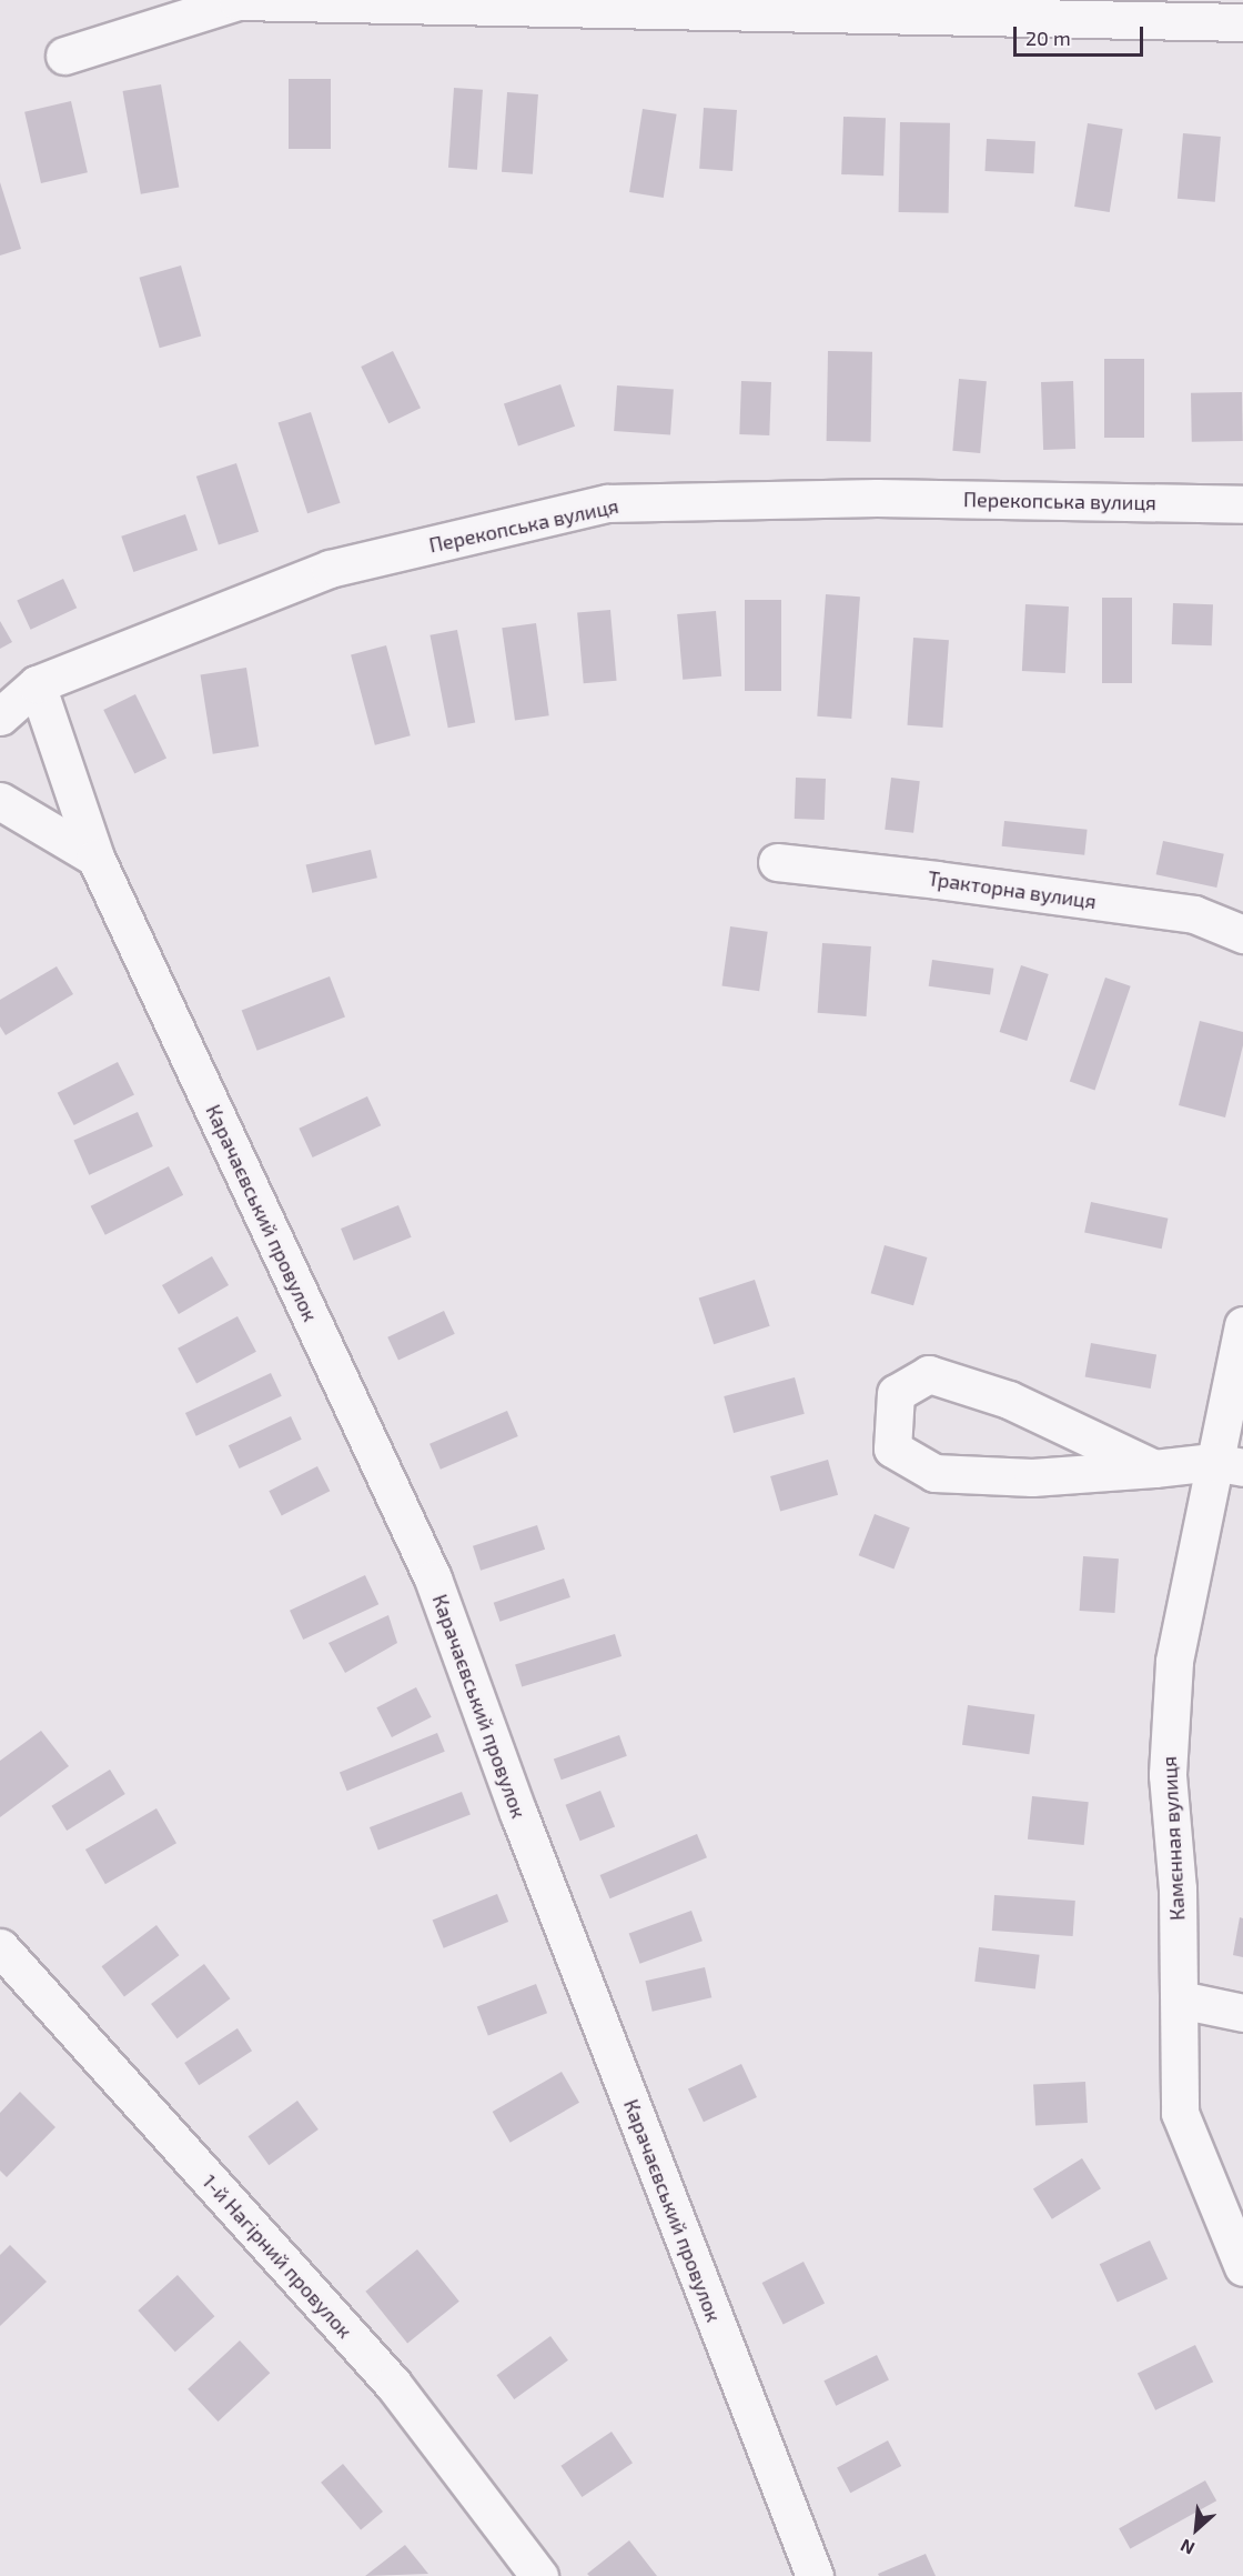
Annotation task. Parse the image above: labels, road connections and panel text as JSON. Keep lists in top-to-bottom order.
{
  "streets": {
    "street": [
      "Перекопська вулиця",
      "Тракторна вулиця",
      "Карачаєвський провулок",
      "Камєнная вулиця",
      "1-й Нагірний провулок"
    ]
  },
  "crossings": [
    ["Перекопська вулиця", "Карачаєвський провулок"]
  ],
  "scale_bar": "20 m",
  "north": "bottom left"
}
